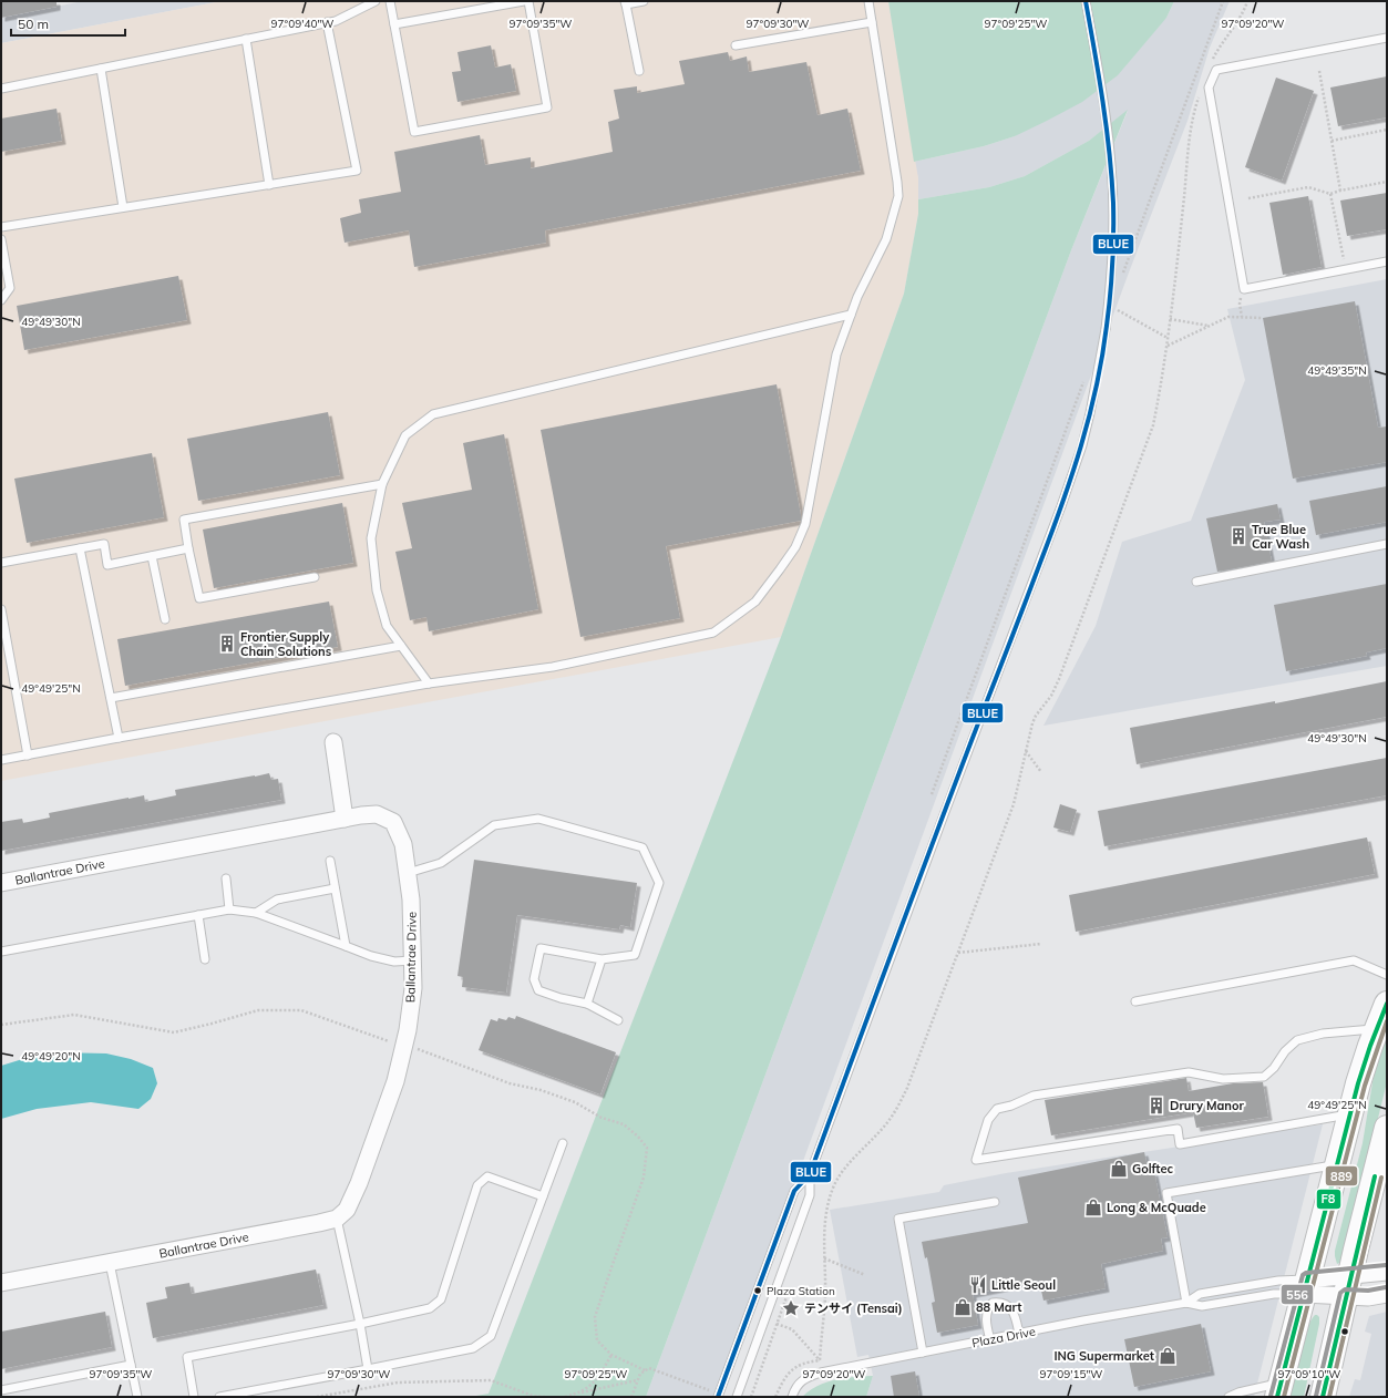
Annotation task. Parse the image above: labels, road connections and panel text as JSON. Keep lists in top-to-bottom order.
{
  "streets": {
    "street": ["Ballantrae Drive", "Plaza Drive"]
  },
  "places": {
    "building": ["True Blue Car Wash", "Frontier Supply Chain Solutions", "Drury Manor"],
    "shop": [
      "Golftec",
      "Long & McQuade",
      "88 Mart",
      "ING Supermarket"
    ],
    "restaurant": ["Little Seoul"],
    "other": ["Plaza Station"],
    "place": ["テンサイ (Tensai)"]
  },
  "lines": [
    "transit line BLUE",
    "transit line F8",
    "transit line 889",
    "transit line 556"
  ],
  "scale_bar": "50 m",
  "coordinates": [
    "97°09'40\"W",
    "97°09'35\"W",
    "97°09'30\"W",
    "97°09'25\"W",
    "97°09'20\"W",
    "49°49'30\"N",
    "49°49'35\"N",
    "49°49'25\"N",
    "49°49'20\"N",
    "97°09'15\"W",
    "97°09'10\"W"
  ]
}
